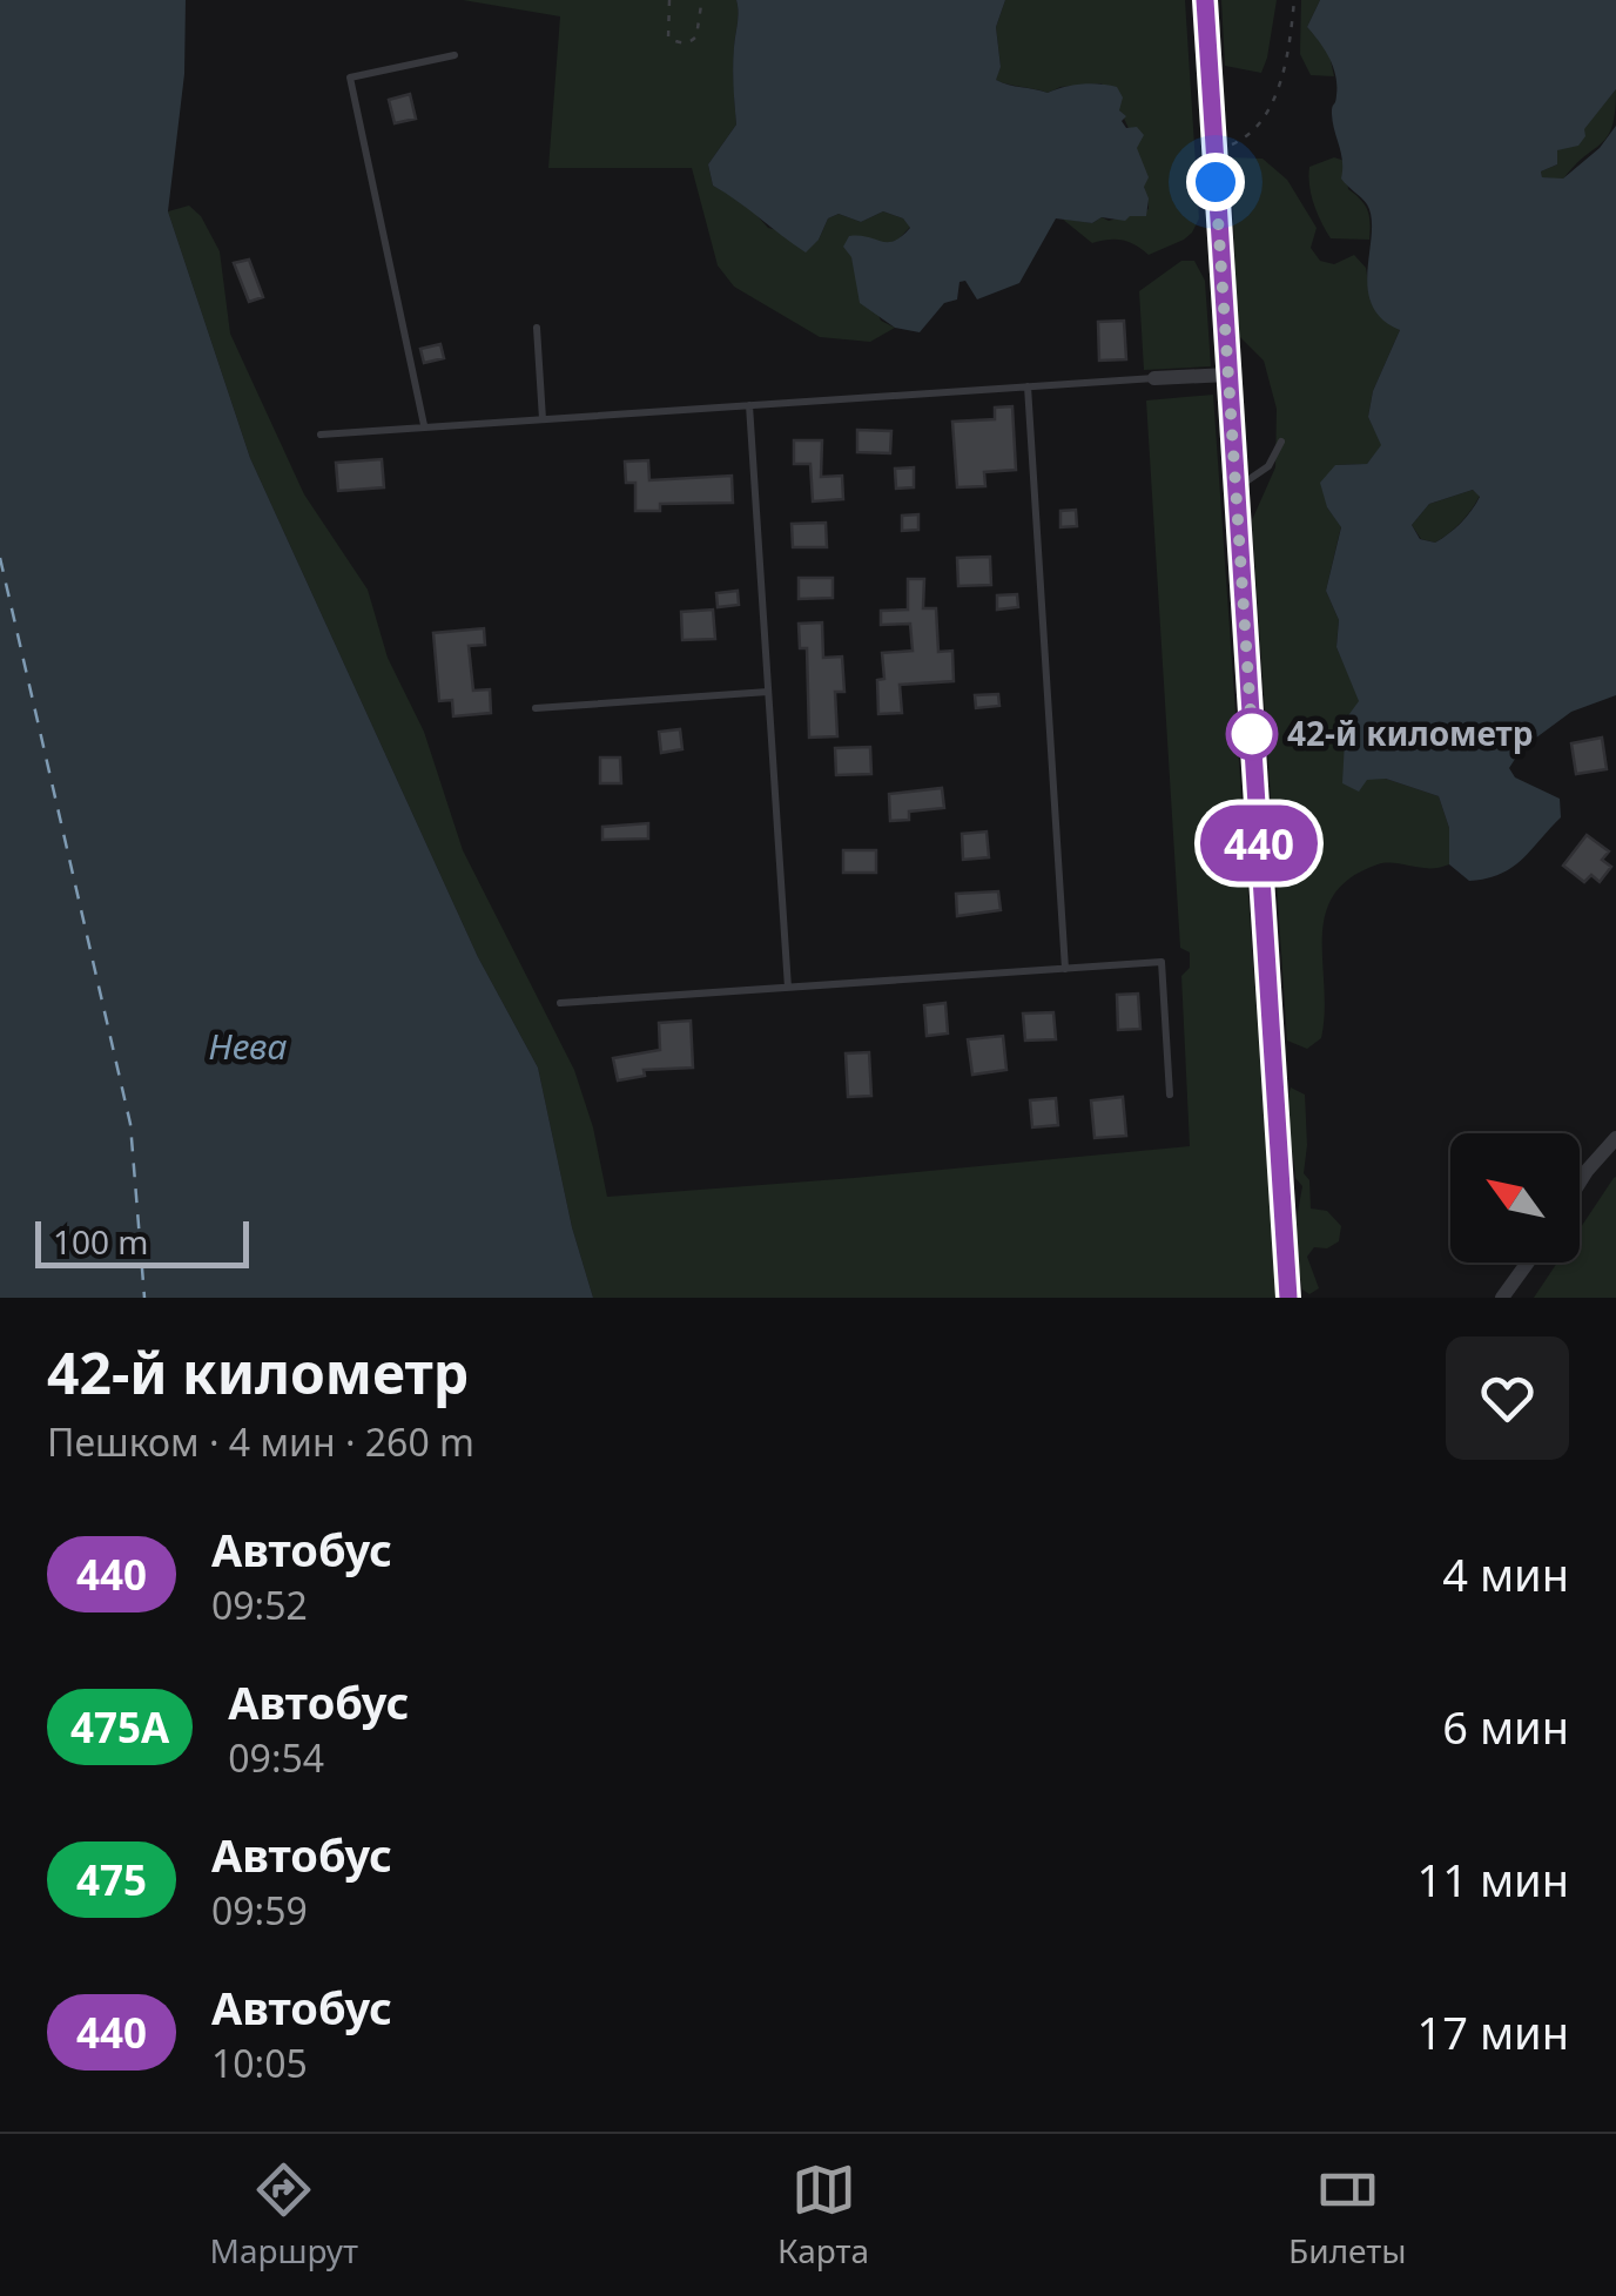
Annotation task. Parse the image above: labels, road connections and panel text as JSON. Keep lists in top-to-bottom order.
{
  "water": ["Нева"],
  "places": ["42-й километр"],
  "lines": ["bus line 440"],
  "scale_bar": "100 m",
  "north": "top left",
  "page": {
    "on_map": "440",
    "scale": "100 m",
    "heading": ["42-й километр", "Пешком · 4 мин · 260 m"],
    "list": [
      {
        "mark": "440",
        "name": "Автобус",
        "note": "09:52",
        "value": "4 мин"
      },
      {
        "mark": "475А",
        "name": "Автобус",
        "note": "09:54",
        "value": "6 мин"
      },
      {
        "mark": "475",
        "name": "Автобус",
        "note": "09:59",
        "value": "11 мин"
      },
      {
        "mark": "440",
        "name": "Автобус",
        "note": "10:05",
        "value": "17 мин"
      }
    ],
    "tabs": ["Маршрут", "Карта", "Билеты"]
  }
}
